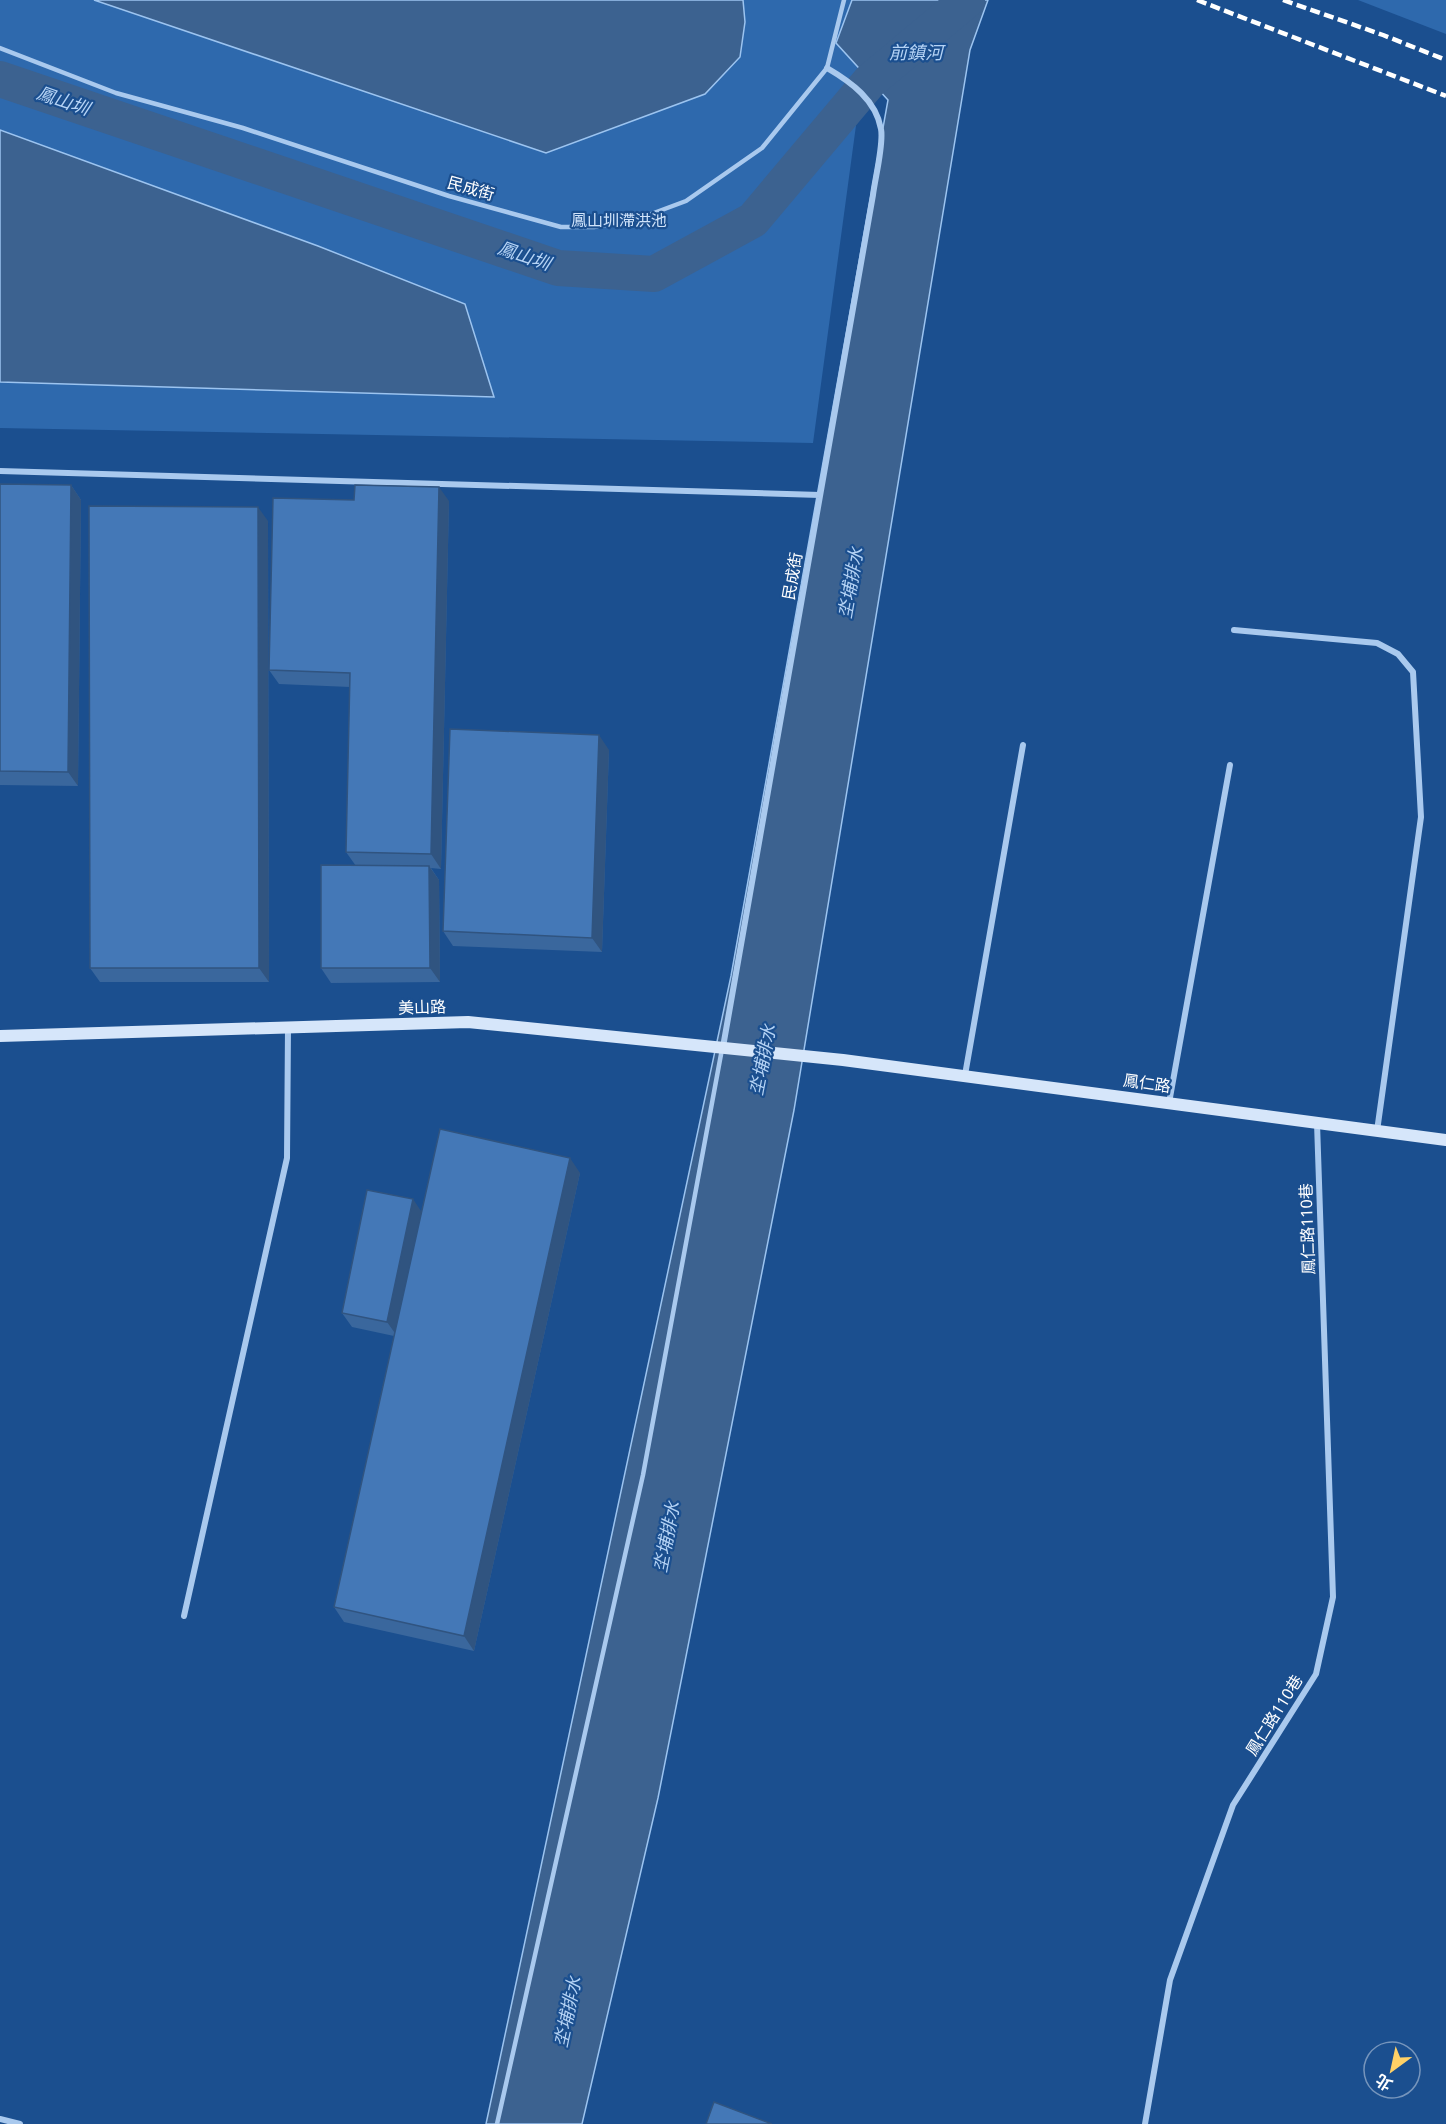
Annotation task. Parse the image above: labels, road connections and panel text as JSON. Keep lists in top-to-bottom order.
{
  "streets": {
    "street": [
      "民成街",
      "美山路",
      "鳳仁路",
      "鳳仁路110巷"
    ]
  },
  "crossings": [
    ["民成街", "美山路"],
    ["美山路", "鳳仁路"],
    ["鳳仁路", "鳳仁路110巷"]
  ],
  "water": ["前鎮河", "鳳山圳", "坔埔排水"],
  "parks": ["鳳山圳滯洪池"],
  "north": "bottom left"
}
